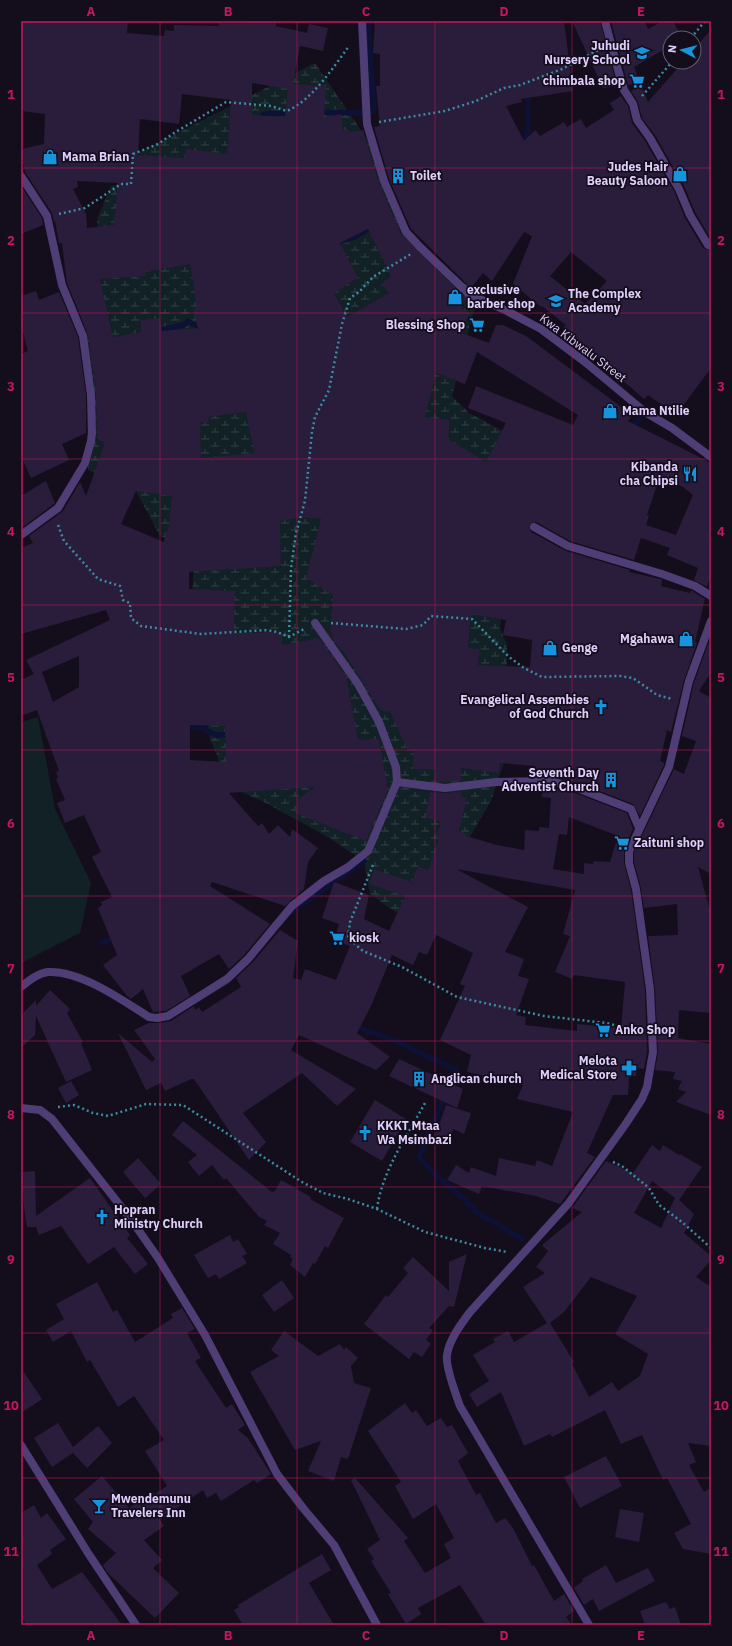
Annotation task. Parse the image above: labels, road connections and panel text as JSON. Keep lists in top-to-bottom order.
{
  "streets": {
    "street": ["Kwa Kibwalu Street"]
  },
  "places": {
    "school or university": ["Juhudi Nursery School", "The Complex Academy"],
    "supermarket": [
      "chimbala shop",
      "Blessing Shop",
      "Zaituni shop",
      "kiosk",
      "Anko Shop"
    ],
    "shop": [
      "Mama Brian",
      "Judes Hair Beauty Saloon",
      "exclusive barber shop",
      "Mama Ntilie",
      "Mgahawa",
      "Genge"
    ],
    "building": ["Toilet", "Seventh Day Adventist Church", "Anglican church"],
    "restaurant": ["Kibanda cha Chipsi"],
    "church": ["Evangelical Assembies of God Church", "KKKT Mtaa Wa Msimbazi", "Hopran Ministry Church"],
    "pharmacy": ["Melota Medical Store"],
    "bar": ["Mwendemunu Travelers Inn"]
  },
  "north": "left",
  "grid": {
    "columns": [
      "A",
      "B",
      "C",
      "D",
      "E"
    ],
    "rows": [
      "1",
      "2",
      "3",
      "4",
      "5",
      "6",
      "7",
      "8",
      "9",
      "10",
      "11"
    ]
  }
}
